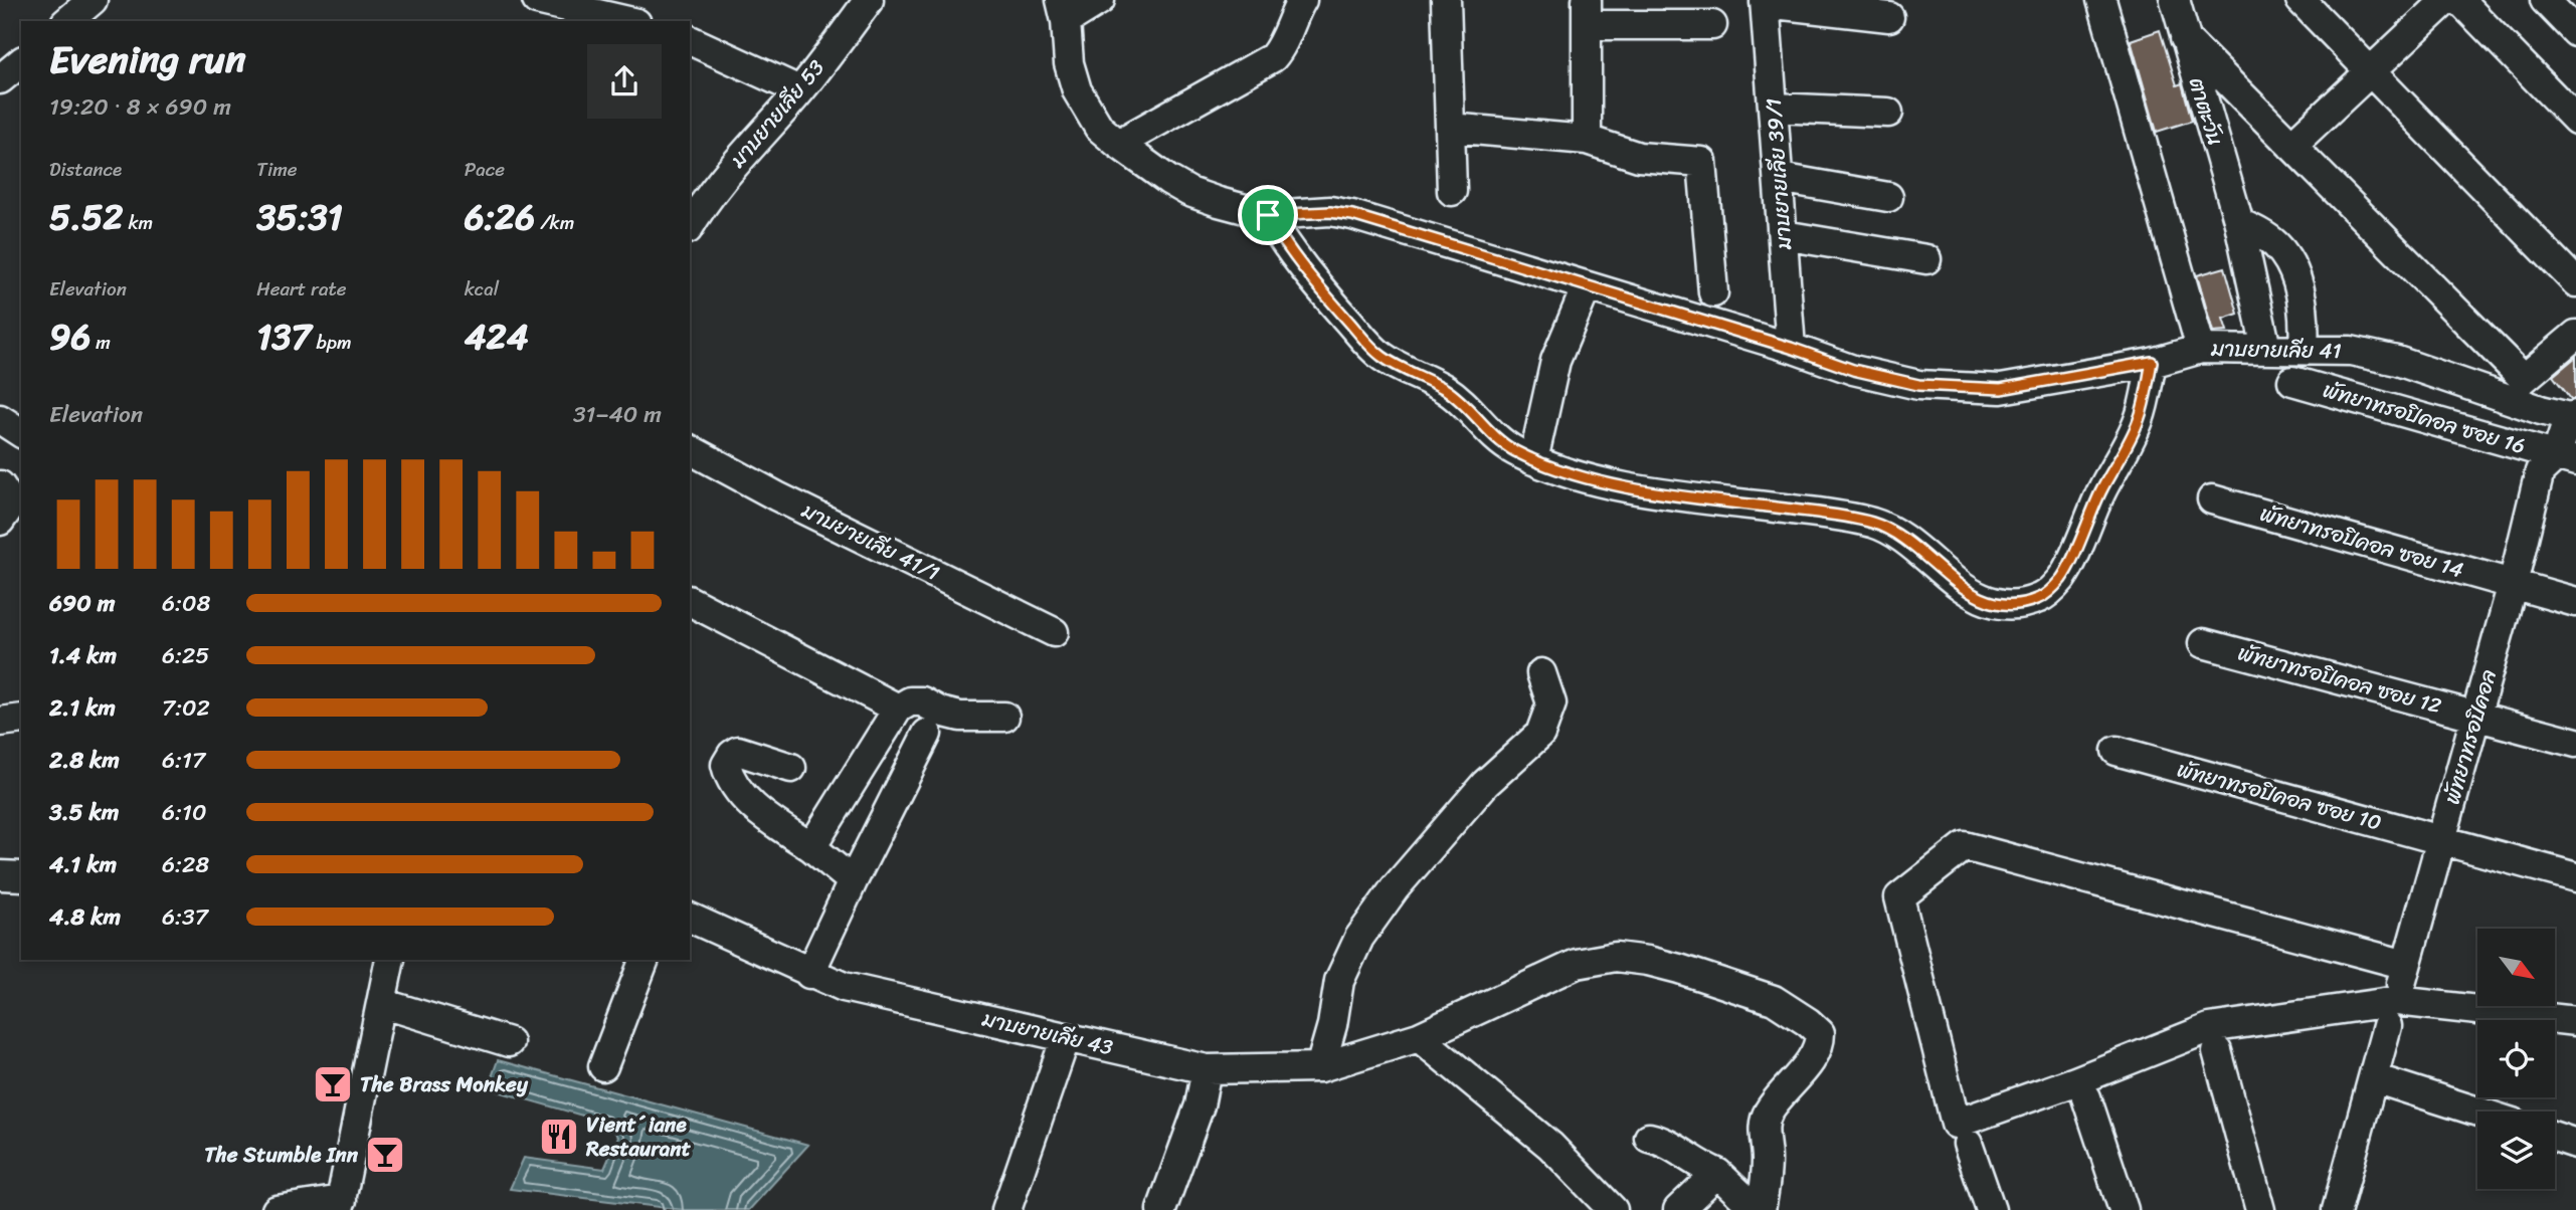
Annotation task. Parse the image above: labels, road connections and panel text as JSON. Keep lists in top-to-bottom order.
{
  "streets": {
    "street": [
      "ตาตะวัน",
      "มาบยายเลีย 53",
      "มาบยายเลีย 39/1",
      "มาบยายเลีย 41",
      "พัทยาทรอปิคอล ซอย 16",
      "มาบยายเลีย 41/1",
      "พัทยาทรอปิคอล ซอย 14",
      "พัทยาทรอปิคอล ซอย 12",
      "พัทยาทรอปิคอล",
      "พัทยาทรอปิคอล ซอย 10",
      "มาบยายเลีย 43"
    ]
  },
  "crossings": [
    ["ตาตะวัน", "มาบยายเลีย 41"],
    ["มาบยายเลีย 39/1", "มาบยายเลีย 41"],
    ["มาบยายเลีย 41", "พัทยาทรอปิคอล"],
    ["พัทยาทรอปิคอล ซอย 16", "พัทยาทรอปิคอล"],
    ["พัทยาทรอปิคอล ซอย 14", "พัทยาทรอปิคอล"],
    ["พัทยาทรอปิคอล ซอย 12", "พัทยาทรอปิคอล"],
    ["พัทยาทรอปิคอล", "พัทยาทรอปิคอล ซอย 10"]
  ],
  "places": {
    "bar": ["The Brass Monkey", "The Stumble Inn"],
    "restaurant": ["Vient´iane Restaurant"]
  },
  "north": "bottom right",
  "page": {
    "heading": ["Evening run", "19:20 · 8 × 690 m"],
    "stats": [
      ["Distance", "5.52 km"],
      ["Time", "35:31"],
      ["Pace", "6:26 /km"],
      ["Elevation", "96 m"],
      ["Heart rate", "137 bpm"],
      ["kcal", "424"]
    ],
    "chart": ["Elevation", "31–40 m"],
    "list": [
      {
        "name": "690 m",
        "note": "6:08"
      },
      {
        "name": "1.4 km",
        "note": "6:25"
      },
      {
        "name": "2.1 km",
        "note": "7:02"
      },
      {
        "name": "2.8 km",
        "note": "6:17"
      },
      {
        "name": "3.5 km",
        "note": "6:10"
      },
      {
        "name": "4.1 km",
        "note": "6:28"
      },
      {
        "name": "4.8 km",
        "note": "6:37"
      }
    ]
  }
}
